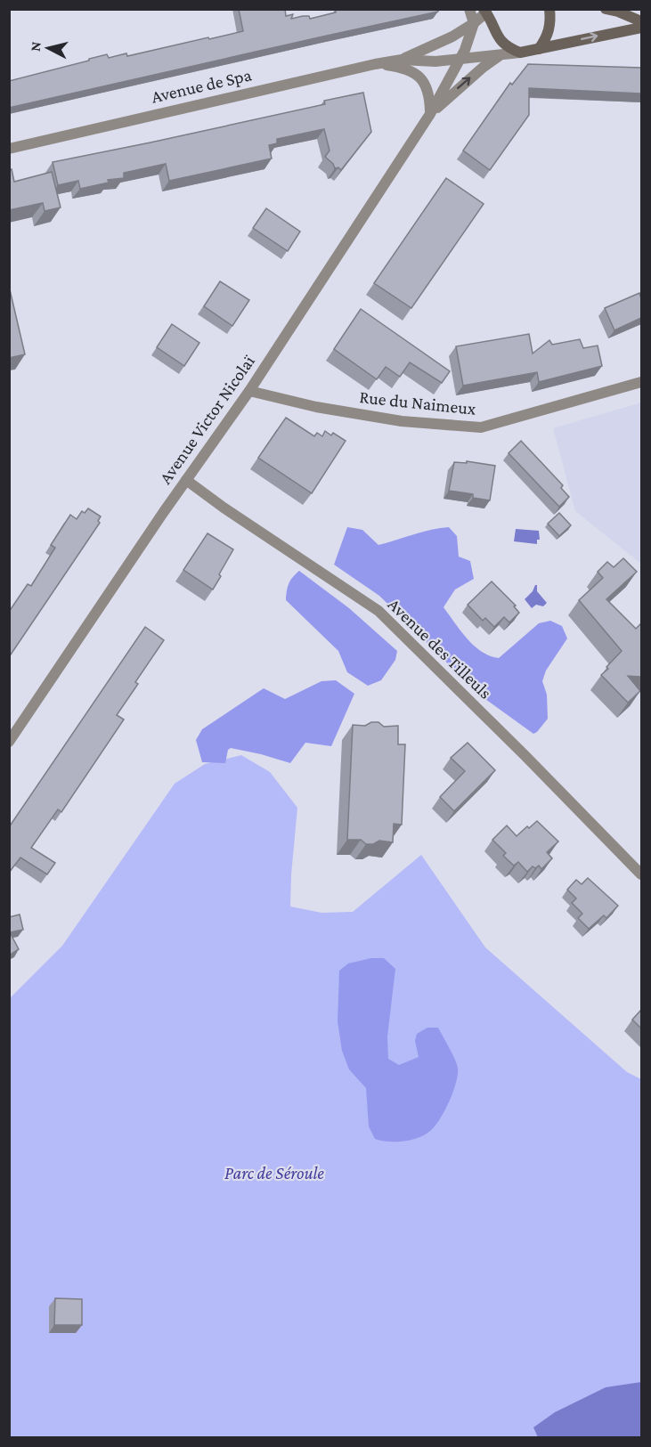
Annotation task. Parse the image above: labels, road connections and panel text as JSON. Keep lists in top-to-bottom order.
{
  "streets": {
    "street": [
      "Avenue de Spa",
      "Rue du Naimeux",
      "Avenue Victor Nicolaï",
      "Avenue des Tilleuls"
    ]
  },
  "crossings": [
    ["Rue du Naimeux", "Avenue Victor Nicolaï"],
    ["Avenue Victor Nicolaï", "Avenue des Tilleuls"]
  ],
  "parks": ["Parc de Séroule"],
  "north": "left"
}
